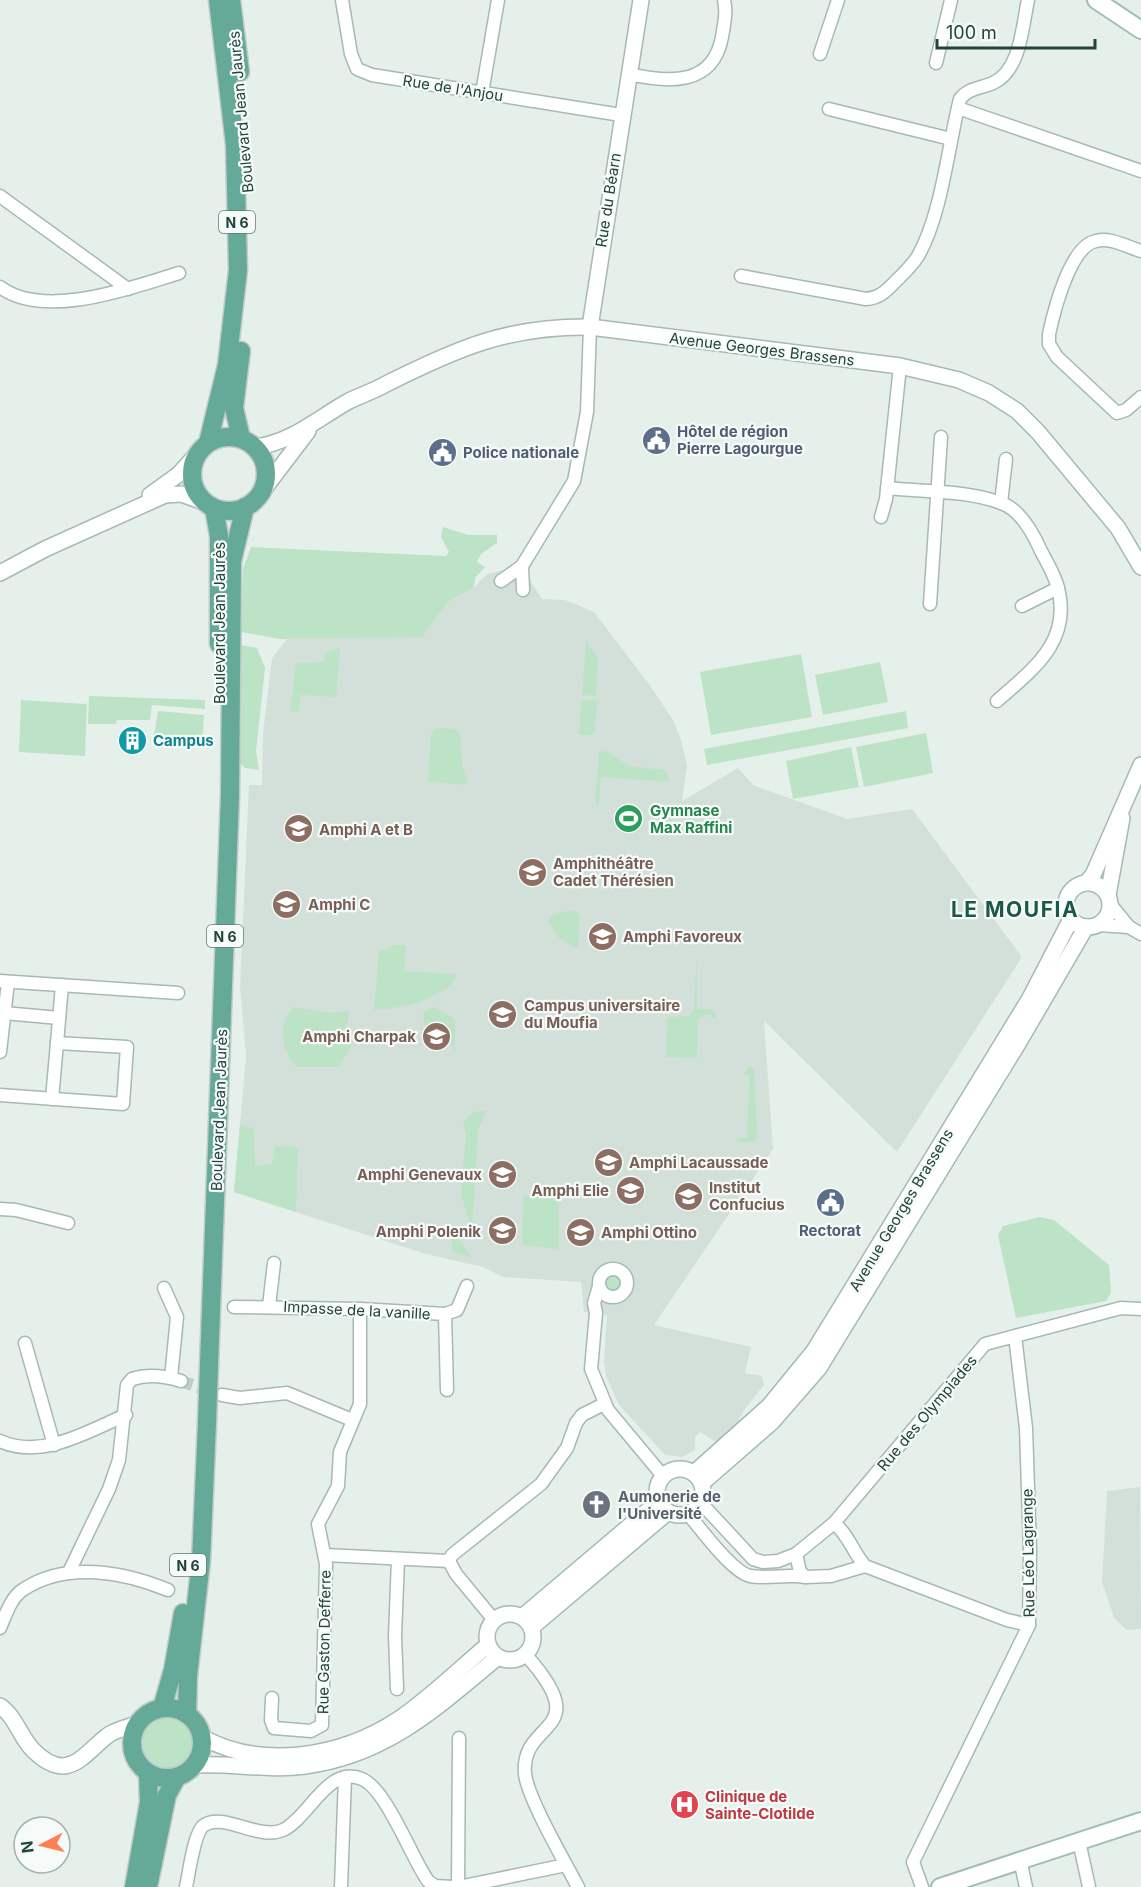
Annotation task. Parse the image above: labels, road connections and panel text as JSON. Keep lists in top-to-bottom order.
{
  "streets": {
    "main road": ["Boulevard Jean Jaurès", "N 6"],
    "street": [
      "Rue de l'Anjou",
      "Rue du Béarn",
      "Avenue Georges Brassens",
      "Impasse de la vanille",
      "Rue des Olympiades",
      "Rue Léo Lagrange",
      "Rue Gaston Defferre"
    ]
  },
  "crossings": [
    ["Rue de l'Anjou", "Rue du Béarn"],
    ["Boulevard Jean Jaurès", "Avenue Georges Brassens"],
    ["Rue du Béarn", "Avenue Georges Brassens"],
    ["Impasse de la vanille", "Rue Gaston Defferre"],
    ["Rue des Olympiades", "Rue Léo Lagrange"]
  ],
  "districts": ["LE MOUFIA"],
  "places": {
    "public building": ["Hôtel de région Pierre Lagourgue", "Police nationale", "Rectorat"],
    "building": ["Campus"],
    "sports": ["Gymnase Max Raffini"],
    "school or university": [
      "Amphi A et B",
      "Amphithéâtre Cadet Thérésien",
      "Amphi C",
      "Amphi Favoreux",
      "Campus universitaire du Moufia",
      "Amphi Charpak",
      "Amphi Lacaussade",
      "Amphi Genevaux",
      "Amphi Elie",
      "Institut Confucius",
      "Amphi Polenik",
      "Amphi Ottino"
    ],
    "church": ["Aumonerie de l'Université"],
    "hospital": ["Clinique de Sainte-Clotilde"]
  },
  "scale_bar": "100 m",
  "north": "left"
}
